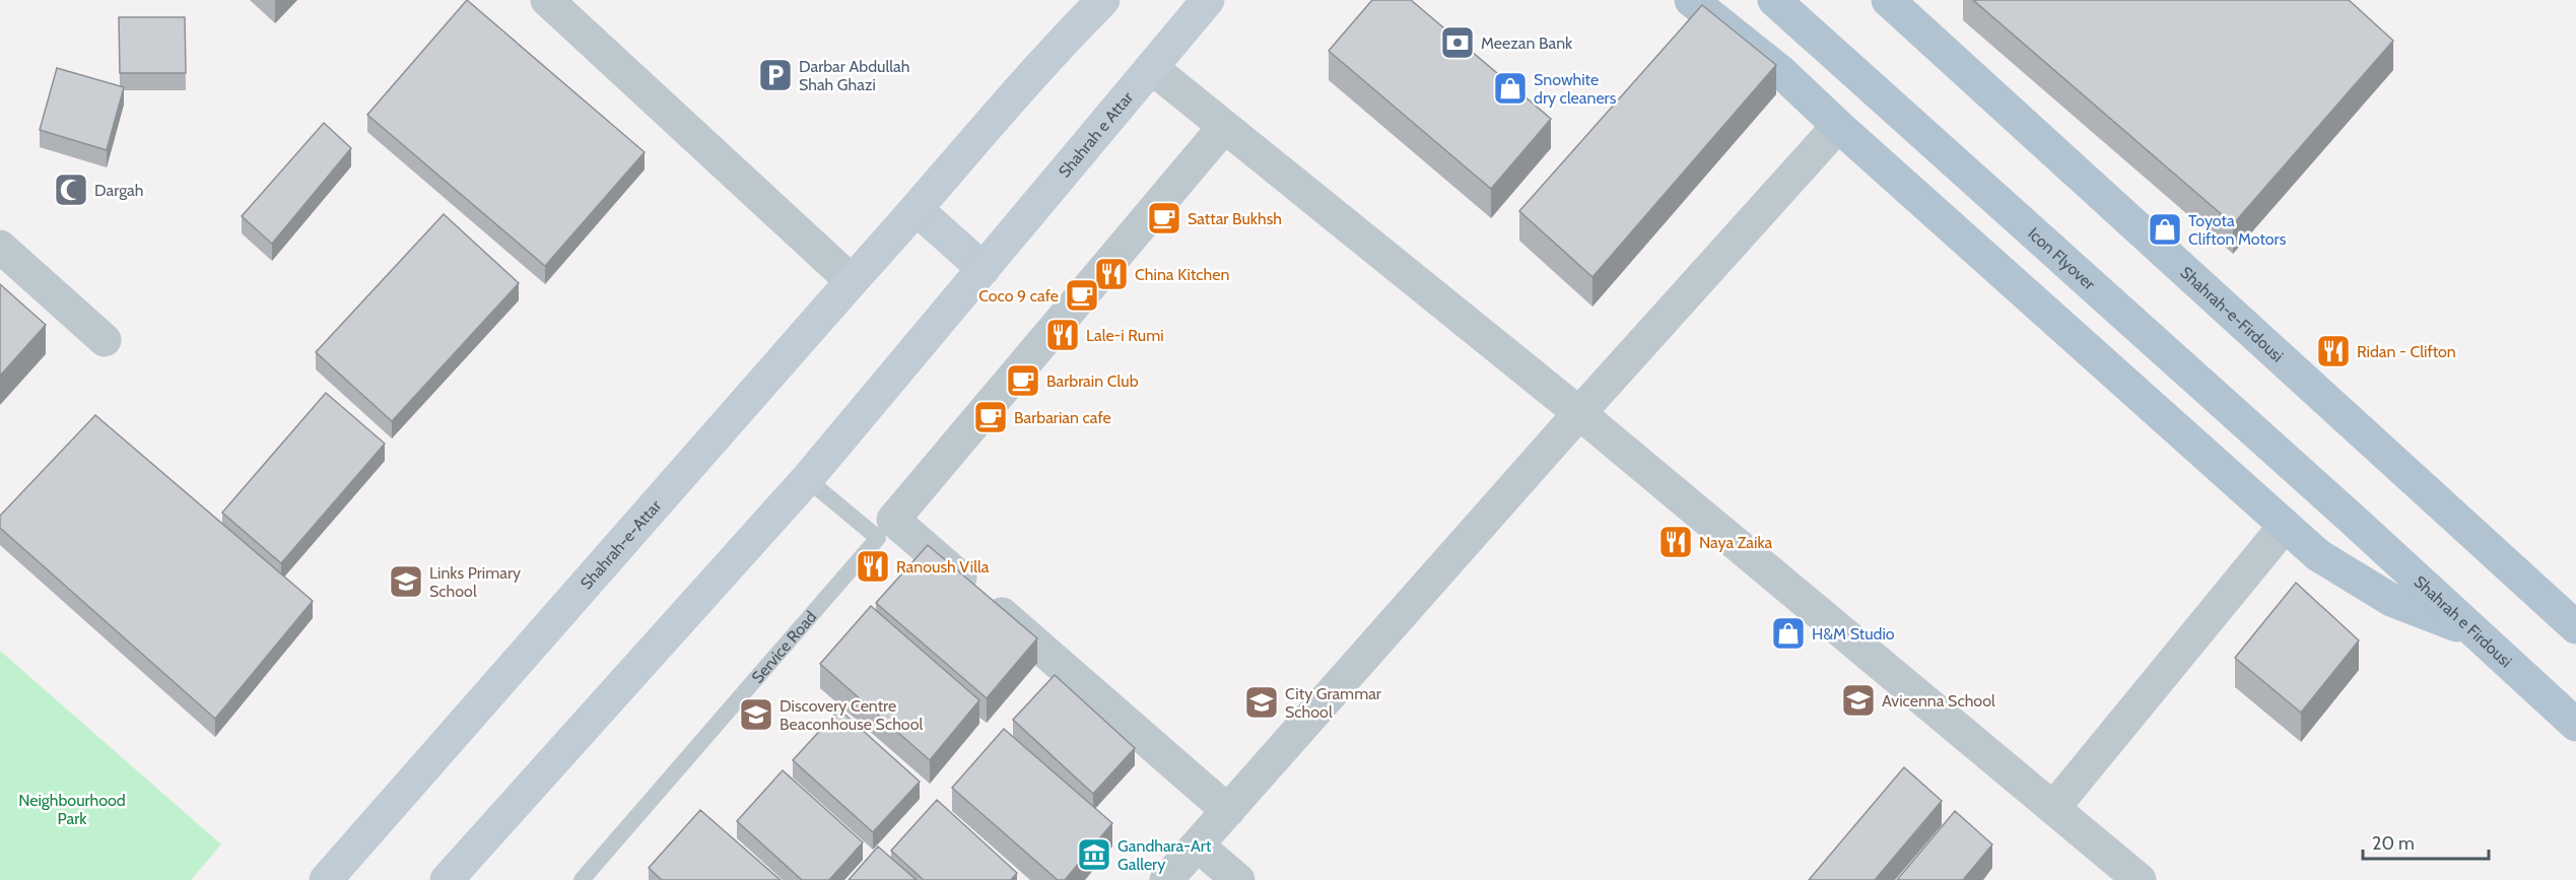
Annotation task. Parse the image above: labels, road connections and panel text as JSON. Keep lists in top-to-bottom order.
{
  "streets": {
    "main road": [
      "Shahrah e Attar",
      "Icon Flyover",
      "Shahrah-e-Firdousi",
      "Shahrah-e-Attar",
      "Shahrah e Firdousi"
    ],
    "lane": ["Service Road"]
  },
  "crossings": [
    ["Icon Flyover", "Shahrah e Firdousi"]
  ],
  "parks": ["Neighbourhood Park"],
  "places": {
    "bank": ["Meezan Bank"],
    "parking": ["Darbar Abdullah Shah Ghazi"],
    "shop": ["Snowhite dry cleaners", "Toyota Clifton Motors", "H&M Studio"],
    "mosque": ["Dargah"],
    "cafe": [
      "Sattar Bukhsh",
      "Coco 9 cafe",
      "Barbrain Club",
      "Barbarian cafe"
    ],
    "restaurant": [
      "China Kitchen",
      "Lale-i Rumi",
      "Ridan - Clifton",
      "Naya Zaika",
      "Ranoush Villa"
    ],
    "school or university": [
      "Links Primary School",
      "Avicenna School",
      "City Grammar School",
      "Discovery Centre Beaconhouse School"
    ],
    "museum": ["Gandhara-Art Gallery"]
  },
  "scale_bar": "20 m"
}
